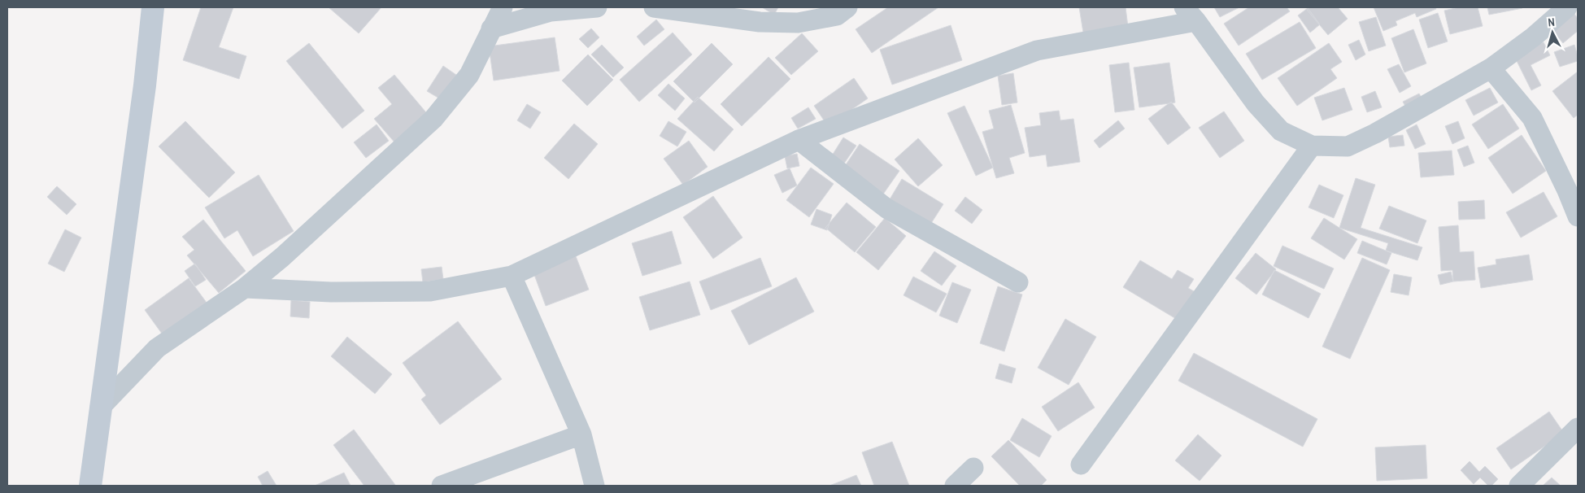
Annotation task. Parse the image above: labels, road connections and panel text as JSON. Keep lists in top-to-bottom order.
{
  "north": "top"
}
